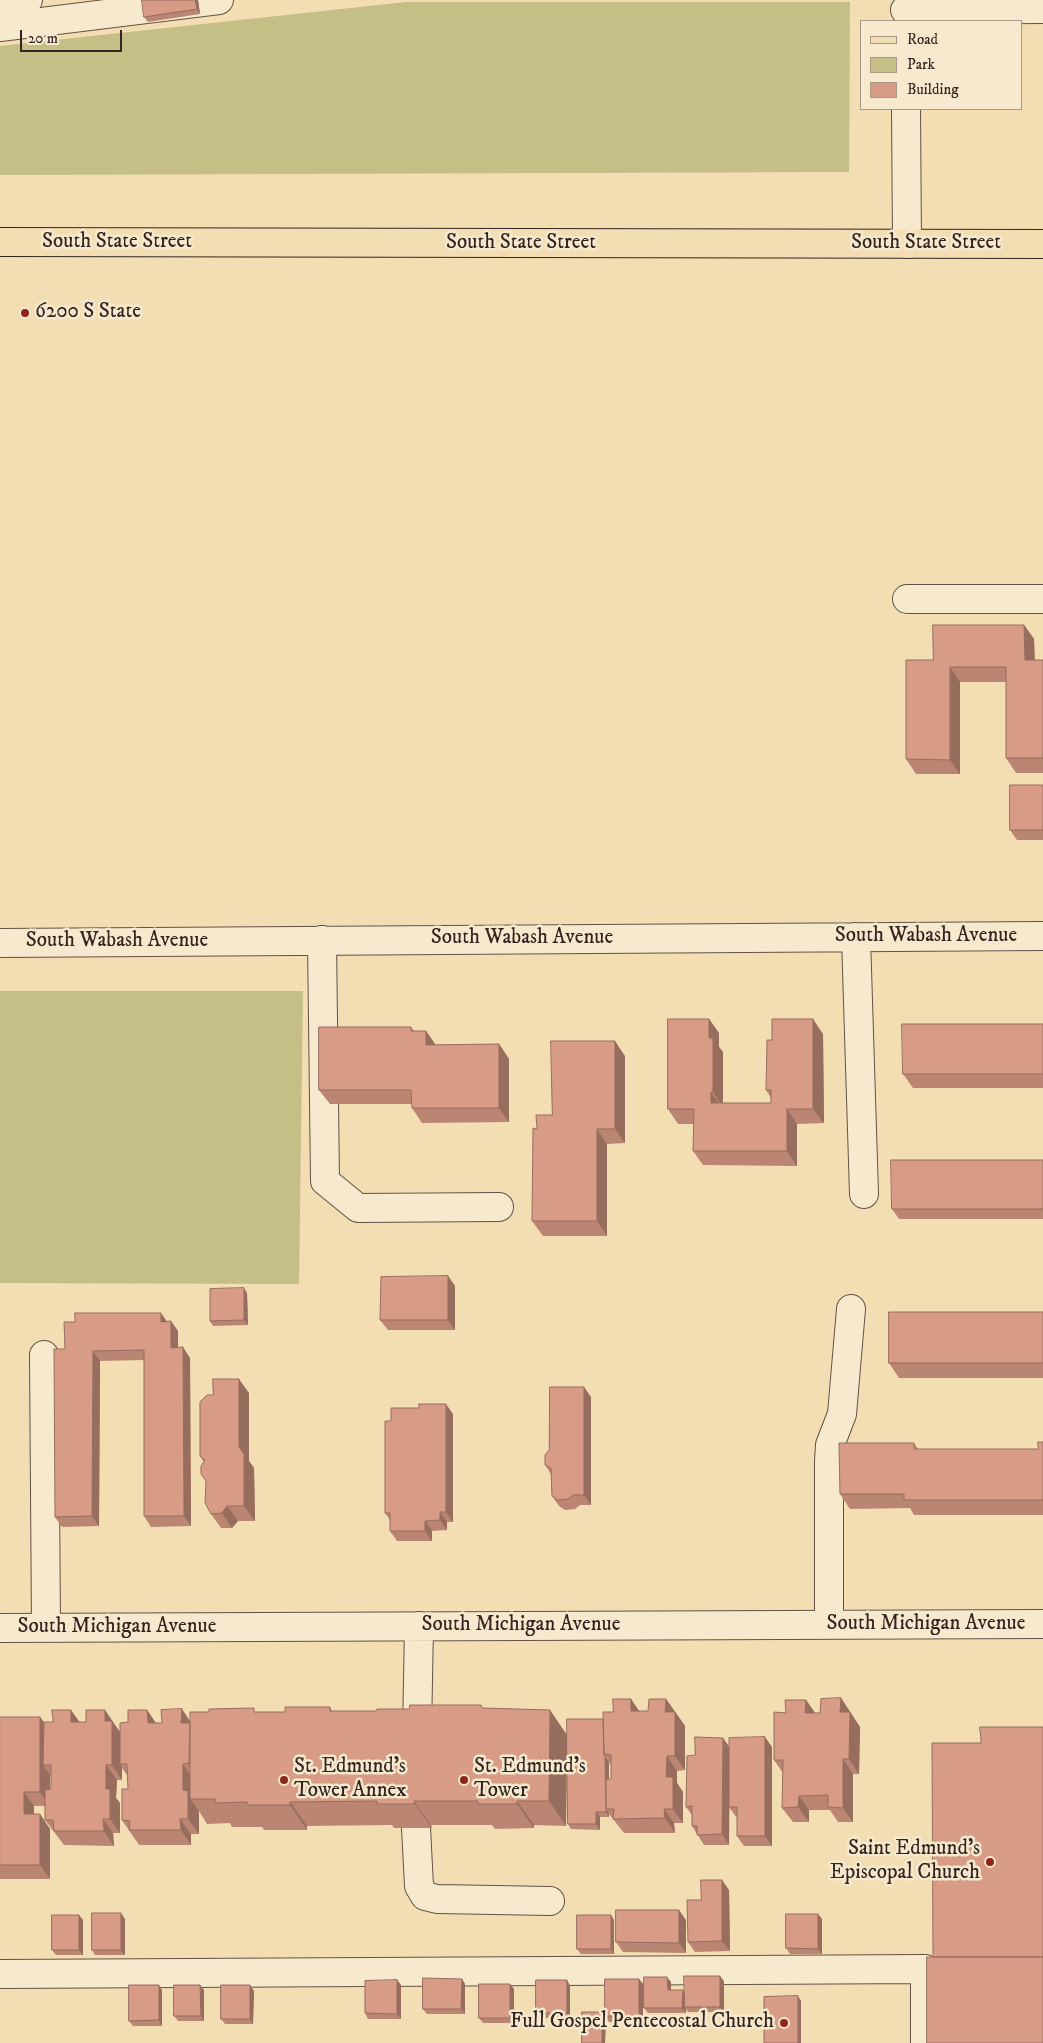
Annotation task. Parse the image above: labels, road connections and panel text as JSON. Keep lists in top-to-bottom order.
{
  "streets": {
    "main road": ["South State Street"],
    "street": ["South Wabash Avenue", "South Michigan Avenue"]
  },
  "places": [
    "6200 S State",
    "St. Edmund's Tower Annex",
    "St. Edmund's Tower",
    "Saint Edmund's Episcopal Church",
    "Full Gospel Pentecostal Church"
  ],
  "legend": ["Road", "Park", "Building"],
  "scale_bar": "20 m"
}
